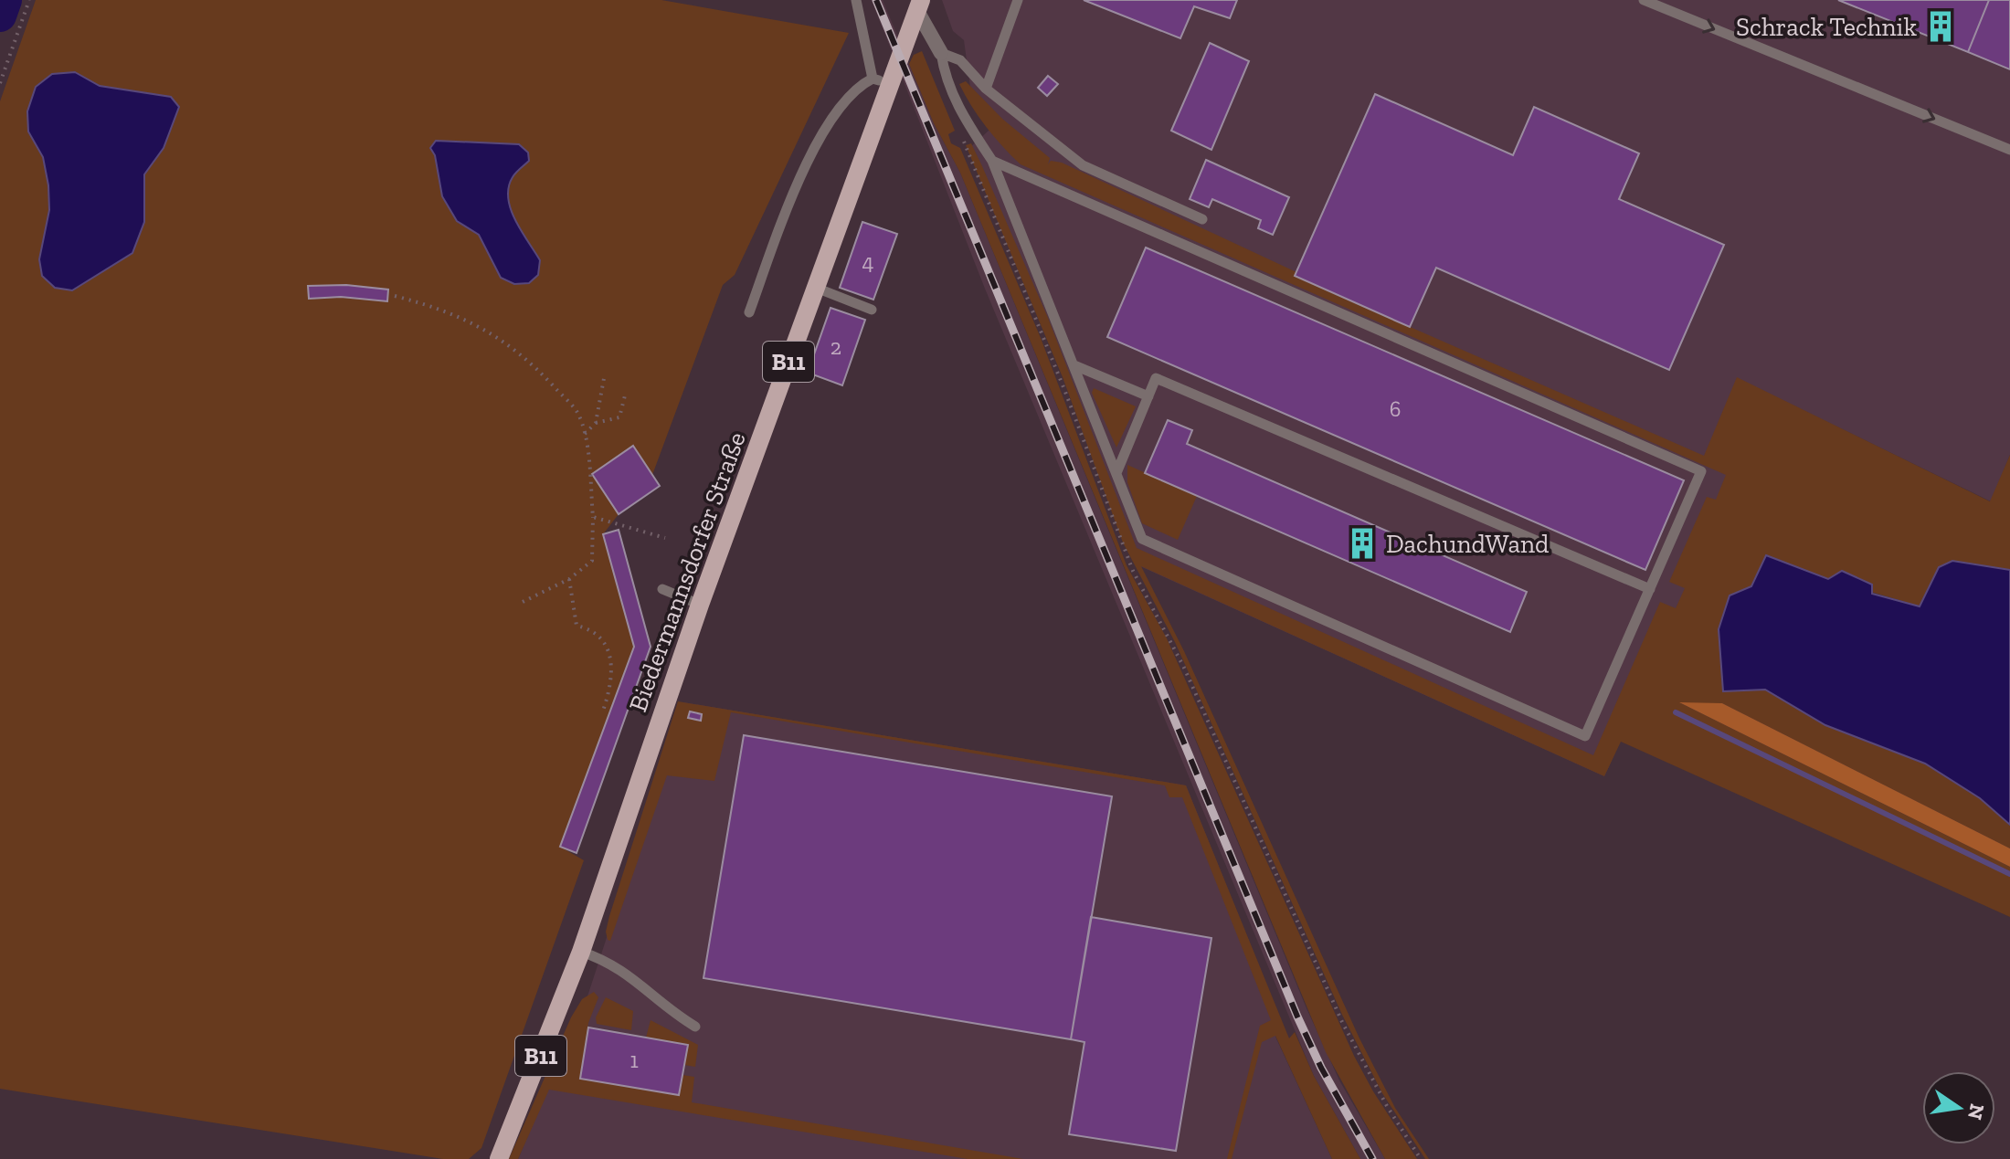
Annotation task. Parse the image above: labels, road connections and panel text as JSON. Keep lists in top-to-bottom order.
{
  "streets": {
    "main road": ["B11", "Biedermannsdorfer Straße"]
  },
  "places": {
    "building": ["Schrack Technik", "DachundWand"]
  },
  "house_numbers": [
    "4",
    "2",
    "6",
    "1"
  ],
  "north": "right"
}
